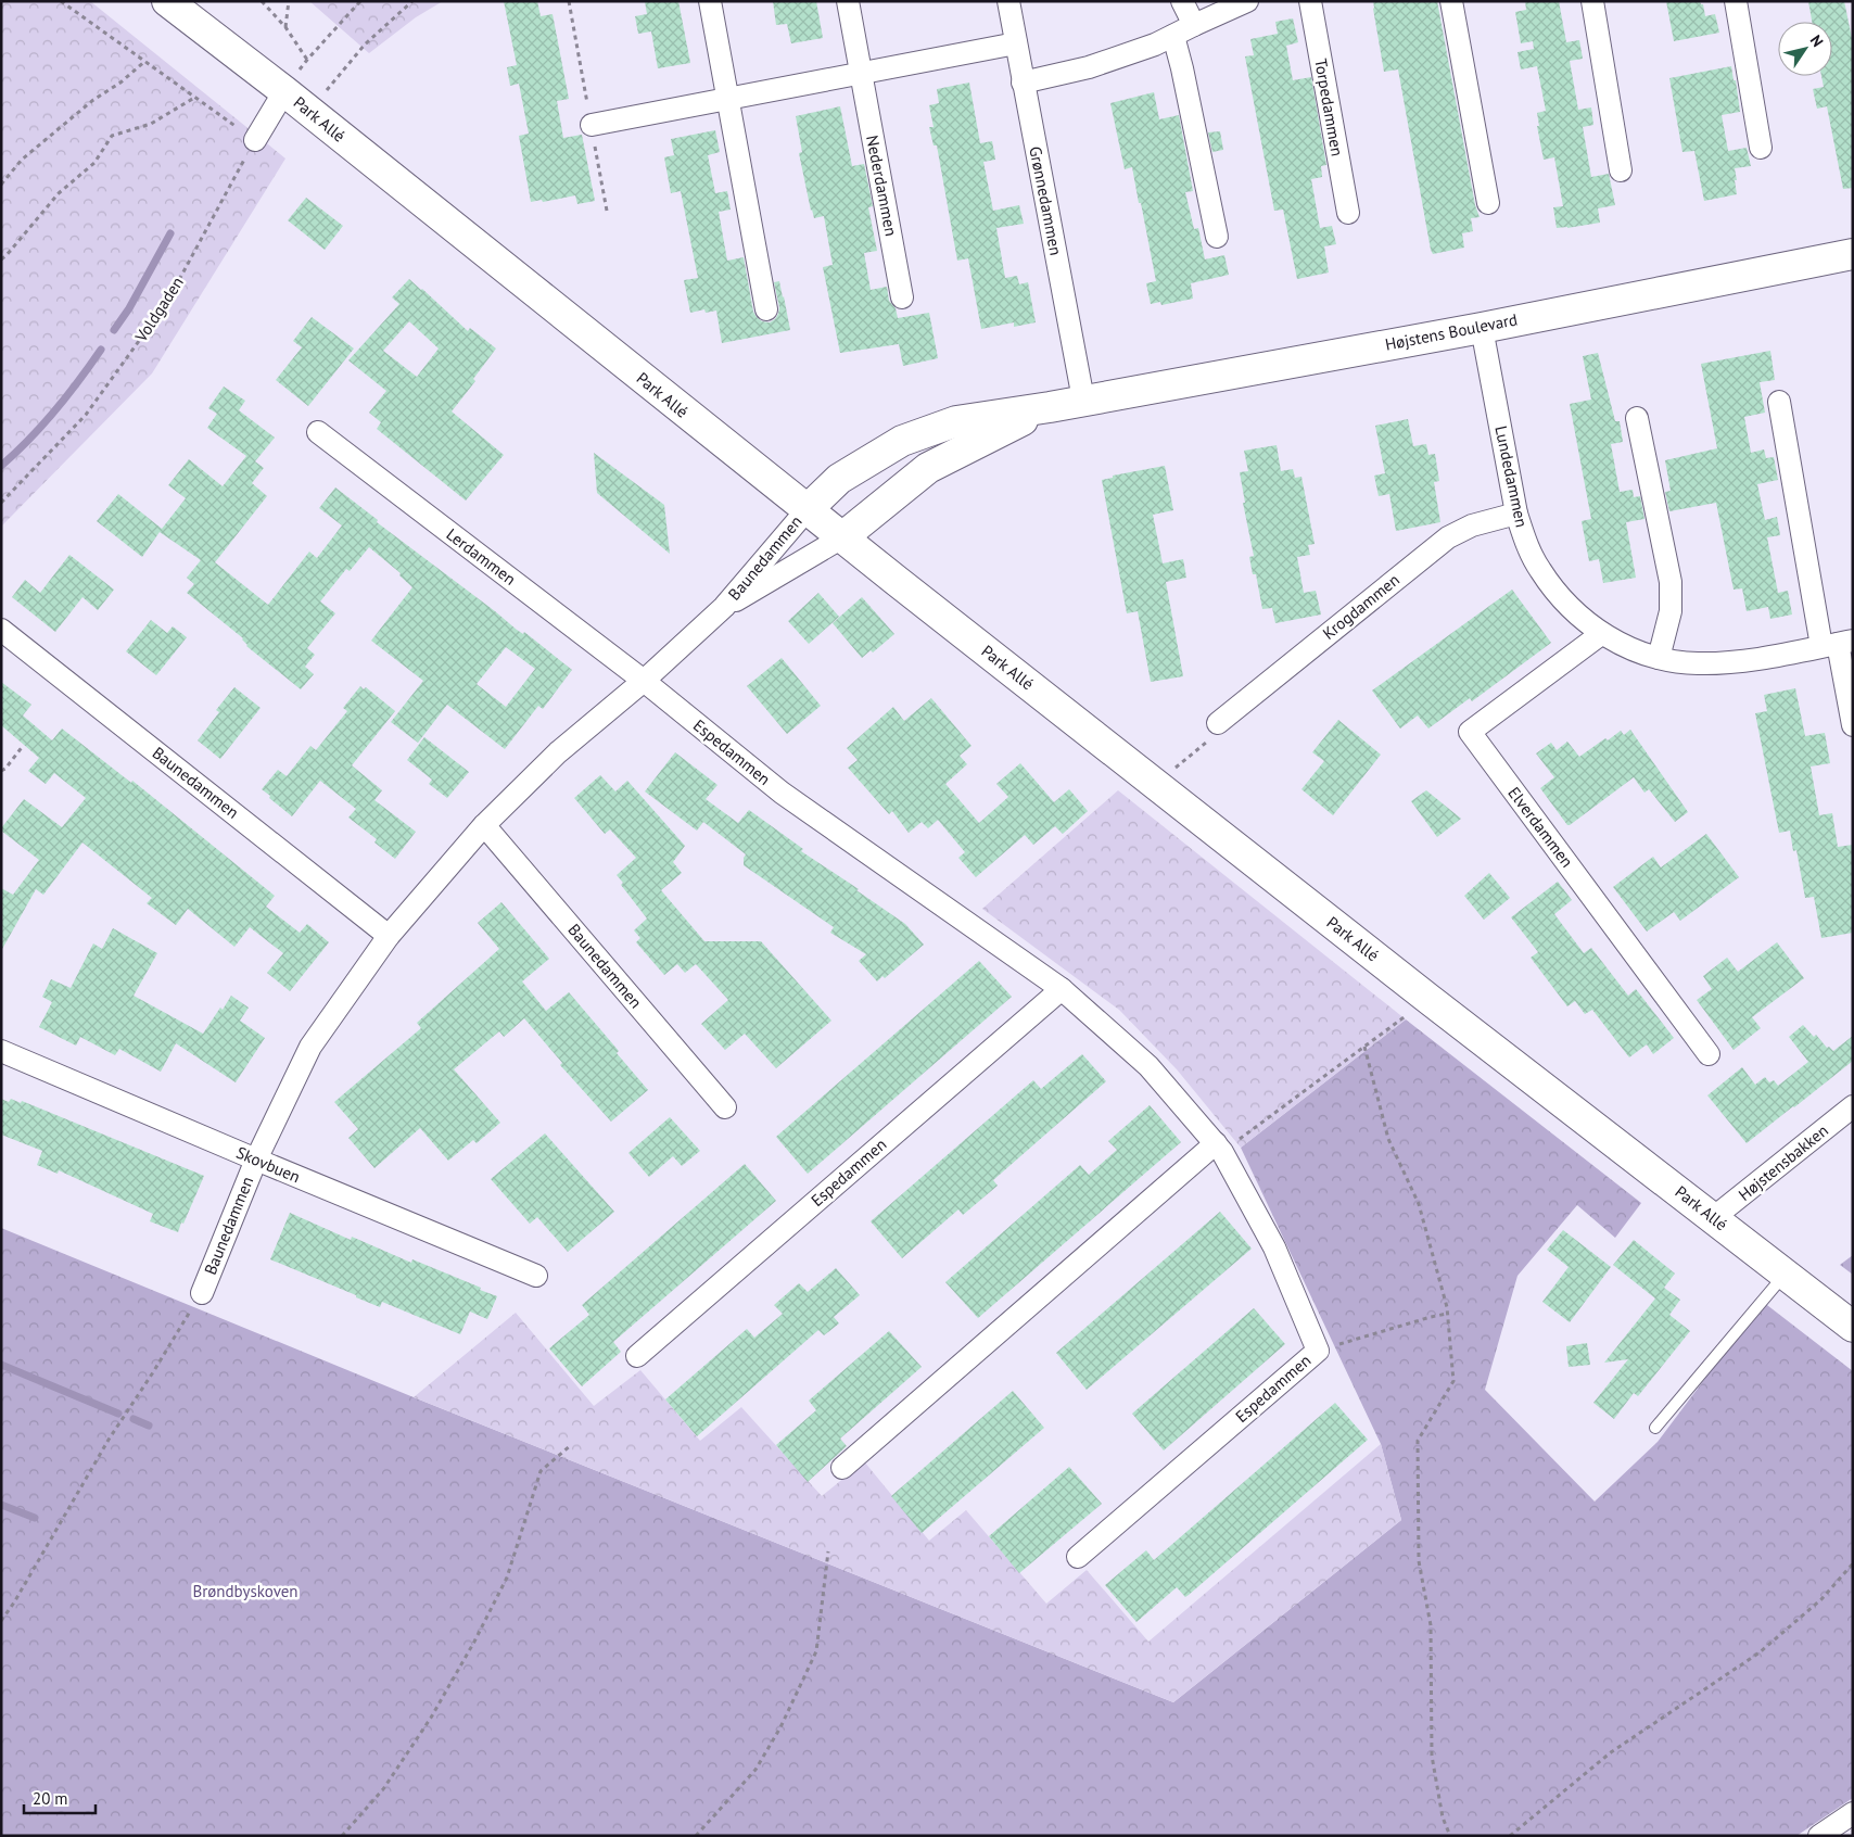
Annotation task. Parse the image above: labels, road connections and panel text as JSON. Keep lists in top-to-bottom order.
{
  "streets": {
    "street": [
      "Torpedammen",
      "Park Allé",
      "Nederdammen",
      "Grønnedammen",
      "Højstens Boulevard",
      "Lundedammen",
      "Lerdammen",
      "Baunedammen",
      "Krogdammen",
      "Espedammen",
      "Elverdammen",
      "Højstensbakken",
      "Skovbuen"
    ],
    "path": ["Voldgaden"]
  },
  "crossings": [
    ["Park Allé", "Højstens Boulevard"],
    ["Park Allé", "Baunedammen"],
    ["Park Allé", "Højstensbakken"],
    ["Grønnedammen", "Højstens Boulevard"],
    ["Højstens Boulevard", "Lundedammen"],
    ["Højstens Boulevard", "Baunedammen"],
    ["Lundedammen", "Krogdammen"],
    ["Lundedammen", "Elverdammen"],
    ["Lerdammen", "Baunedammen"],
    ["Lerdammen", "Espedammen"],
    ["Baunedammen", "Espedammen"],
    ["Baunedammen", "Skovbuen"]
  ],
  "parks": ["Brøndbyskoven"],
  "scale_bar": "20 m",
  "north": "top right"
}
